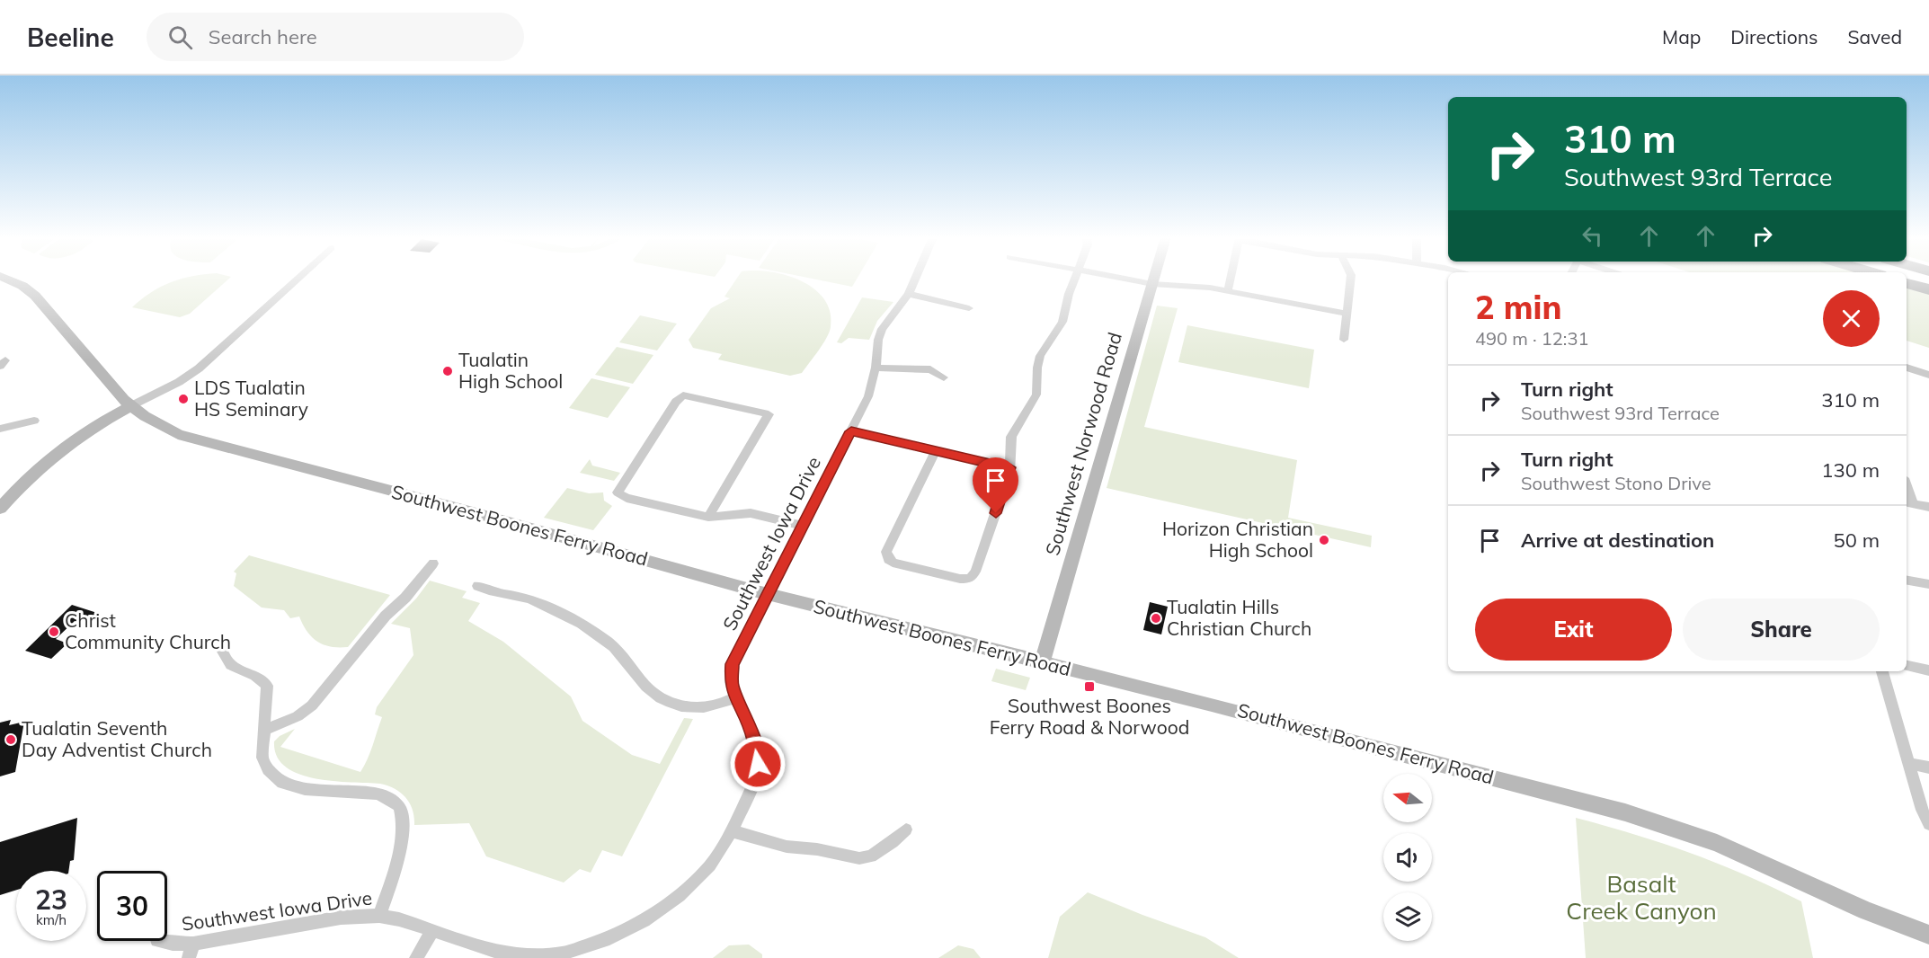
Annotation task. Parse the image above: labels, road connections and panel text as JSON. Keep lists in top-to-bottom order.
{
  "streets": {
    "main road": ["Southwest Norwood Road", "Southwest Boones Ferry Road"],
    "street": ["Southwest Iowa Drive"]
  },
  "crossings": [
    ["Southwest Norwood Road", "Southwest Boones Ferry Road"],
    ["Southwest Boones Ferry Road", "Southwest Iowa Drive"]
  ],
  "parks": ["Basalt Creek Canyon"],
  "places": {
    "other": [
      "Tualatin High School",
      "LDS Tualatin HS Seminary",
      "Horizon Christian High School",
      "Tualatin Hills Christian Church",
      "Christ Community Church",
      "Tualatin Seventh Day Adventist Church"
    ],
    "transit": ["Southwest Boones Ferry Road & Norwood"]
  },
  "north": "left",
  "page": {
    "header": "Beeline",
    "search": "Search here",
    "nav": ["Map", "Directions", "Saved"],
    "turn": ["310 m", "Southwest 93rd Terrace"],
    "heading": ["2 min", "490 m · 12:31"],
    "list": [
      {
        "name": "Turn right",
        "note": "Southwest 93rd Terrace",
        "value": "310 m"
      },
      {
        "name": "Turn right",
        "note": "Southwest Stono Drive",
        "value": "130 m"
      },
      {
        "name": "Arrive at destination",
        "value": "50 m"
      }
    ],
    "buttons": ["Exit", "Share"],
    "speed": "23 km/h",
    "limit": "30"
  }
}
